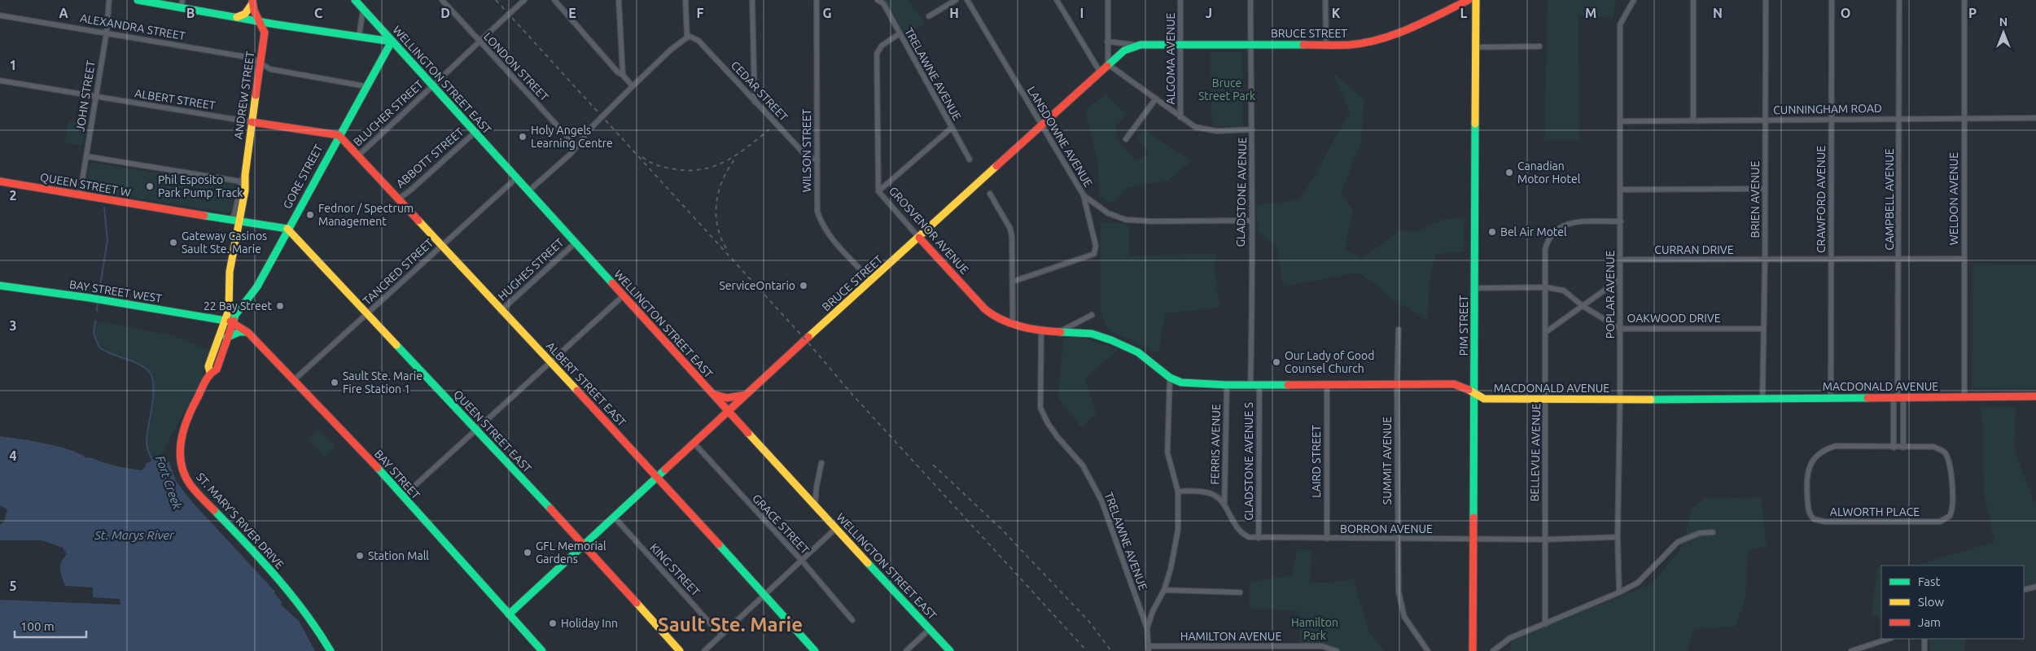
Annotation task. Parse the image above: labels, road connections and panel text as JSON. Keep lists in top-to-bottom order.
{
  "streets": {
    "main road": [
      "BRUCE STREET",
      "WELLINGTON STREET EAST",
      "ANDREW STREET",
      "GORE STREET",
      "QUEEN STREET W",
      "GROSVENOR AVENUE",
      "BAY STREET WEST",
      "PIM STREET",
      "ALBERT STREET EAST",
      "MACDONALD AVENUE",
      "QUEEN STREET EAST",
      "BAY STREET",
      "ST. MARY'S RIVER DRIVE"
    ],
    "street": [
      "ALEXANDRA STREET",
      "ALGOMA AVENUE",
      "LONDON STREET",
      "TRELAWNE AVENUE",
      "CEDAR STREET",
      "JOHN STREET",
      "ALBERT STREET",
      "CUNNINGHAM ROAD",
      "BLUCHER STREET",
      "LANSDOWNE AVENUE",
      "WILSON STREET",
      "ABBOTT STREET",
      "GLADSTONE AVENUE",
      "WELDON AVENUE",
      "BRIEN AVENUE",
      "CRAWFORD AVENUE",
      "CAMPBELL AVENUE",
      "CURRAN DRIVE",
      "HUGHES STREET",
      "TANCRED STREET",
      "POPLAR AVENUE",
      "OAKWOOD DRIVE",
      "FERRIS AVENUE",
      "BELLEVUE AVENUE",
      "SUMMIT AVENUE",
      "GLADSTONE AVENUE S",
      "LAIRD STREET",
      "ALWORTH PLACE",
      "GRACE STREET",
      "BORRON AVENUE",
      "KING STREET",
      "HAMILTON AVENUE"
    ]
  },
  "crossings": [
    ["ALEXANDRA STREET", "ANDREW STREET"],
    ["ALEXANDRA STREET", "JOHN STREET"],
    ["ALEXANDRA STREET", "GORE STREET"],
    ["BRUCE STREET", "ALGOMA AVENUE"],
    ["BRUCE STREET", "WELLINGTON STREET EAST"],
    ["BRUCE STREET", "LANSDOWNE AVENUE"],
    ["BRUCE STREET", "WILSON STREET"],
    ["BRUCE STREET", "GLADSTONE AVENUE"],
    ["BRUCE STREET", "GROSVENOR AVENUE"],
    ["BRUCE STREET", "ALBERT STREET EAST"],
    ["BRUCE STREET", "QUEEN STREET EAST"],
    ["BRUCE STREET", "BAY STREET"],
    ["BRUCE STREET", "GRACE STREET"],
    ["BRUCE STREET", "KING STREET"],
    ["LONDON STREET", "BLUCHER STREET"],
    ["TRELAWNE AVENUE", "GROSVENOR AVENUE"],
    ["TRELAWNE AVENUE", "MACDONALD AVENUE"],
    ["WELLINGTON STREET EAST", "BLUCHER STREET"],
    ["WELLINGTON STREET EAST", "ABBOTT STREET"],
    ["WELLINGTON STREET EAST", "GORE STREET"],
    ["WELLINGTON STREET EAST", "HUGHES STREET"],
    ["WELLINGTON STREET EAST", "TANCRED STREET"],
    ["CEDAR STREET", "WILSON STREET"],
    ["ANDREW STREET", "ALBERT STREET"],
    ["ANDREW STREET", "GORE STREET"],
    ["ANDREW STREET", "QUEEN STREET W"],
    ["ANDREW STREET", "BAY STREET WEST"],
    ["ANDREW STREET", "BAY STREET"],
    ["ANDREW STREET", "ST. MARY'S RIVER DRIVE"],
    ["JOHN STREET", "ALBERT STREET"],
    ["JOHN STREET", "QUEEN STREET W"],
    ["CUNNINGHAM ROAD", "WELDON AVENUE"],
    ["CUNNINGHAM ROAD", "BRIEN AVENUE"],
    ["CUNNINGHAM ROAD", "CRAWFORD AVENUE"],
    ["CUNNINGHAM ROAD", "CAMPBELL AVENUE"],
    ["CUNNINGHAM ROAD", "POPLAR AVENUE"],
    ["BLUCHER STREET", "ALBERT STREET EAST"],
    ["LANSDOWNE AVENUE", "GLADSTONE AVENUE"],
    ["ABBOTT STREET", "ALBERT STREET EAST"],
    ["GORE STREET", "QUEEN STREET W"],
    ["GORE STREET", "BAY STREET WEST"],
    ["GORE STREET", "ALBERT STREET EAST"],
    ["GORE STREET", "QUEEN STREET EAST"],
    ["GORE STREET", "BAY STREET"],
    ["GORE STREET", "ST. MARY'S RIVER DRIVE"],
    ["QUEEN STREET W", "QUEEN STREET EAST"],
    ["GLADSTONE AVENUE", "MACDONALD AVENUE"],
    ["WELDON AVENUE", "CURRAN DRIVE"],
    ["WELDON AVENUE", "MACDONALD AVENUE"],
    ["BRIEN AVENUE", "CURRAN DRIVE"],
    ["BRIEN AVENUE", "OAKWOOD DRIVE"],
    ["BRIEN AVENUE", "MACDONALD AVENUE"],
    ["CRAWFORD AVENUE", "CURRAN DRIVE"],
    ["CRAWFORD AVENUE", "MACDONALD AVENUE"],
    ["CAMPBELL AVENUE", "CURRAN DRIVE"],
    ["CAMPBELL AVENUE", "MACDONALD AVENUE"],
    ["GROSVENOR AVENUE", "MACDONALD AVENUE"],
    ["CURRAN DRIVE", "POPLAR AVENUE"],
    ["HUGHES STREET", "ALBERT STREET EAST"],
    ["TANCRED STREET", "ALBERT STREET EAST"],
    ["TANCRED STREET", "QUEEN STREET EAST"],
    ["TANCRED STREET", "BAY STREET"],
    ["BAY STREET WEST", "BAY STREET"],
    ["BAY STREET WEST", "ST. MARY'S RIVER DRIVE"],
    ["POPLAR AVENUE", "OAKWOOD DRIVE"],
    ["POPLAR AVENUE", "MACDONALD AVENUE"],
    ["POPLAR AVENUE", "BELLEVUE AVENUE"],
    ["POPLAR AVENUE", "BORRON AVENUE"],
    ["OAKWOOD DRIVE", "PIM STREET"],
    ["OAKWOOD DRIVE", "BELLEVUE AVENUE"],
    ["PIM STREET", "MACDONALD AVENUE"],
    ["PIM STREET", "BORRON AVENUE"],
    ["MACDONALD AVENUE", "FERRIS AVENUE"],
    ["MACDONALD AVENUE", "BELLEVUE AVENUE"],
    ["MACDONALD AVENUE", "SUMMIT AVENUE"],
    ["MACDONALD AVENUE", "GLADSTONE AVENUE S"],
    ["MACDONALD AVENUE", "LAIRD STREET"],
    ["FERRIS AVENUE", "BORRON AVENUE"],
    ["BELLEVUE AVENUE", "BORRON AVENUE"],
    ["SUMMIT AVENUE", "BORRON AVENUE"],
    ["GLADSTONE AVENUE S", "BORRON AVENUE"],
    ["LAIRD STREET", "BORRON AVENUE"],
    ["BAY STREET", "ST. MARY'S RIVER DRIVE"]
  ],
  "districts": ["Sault Ste. Marie"],
  "water": ["Fort Creek", "St. Marys River"],
  "parks": ["Bruce Street Park", "Hamilton Park"],
  "places": [
    "Holy Angels Learning Centre",
    "Canadian Motor Hotel",
    "Phil Esposito Park Pump Track",
    "Fednor / Spectrum Management",
    "Bel Air Motel",
    "Gateway Casinos Sault Ste. Marie",
    "ServiceOntario",
    "22 Bay Street",
    "Our Lady of Good Counsel Church",
    "Sault Ste. Marie Fire Station 1",
    "GFL Memorial Gardens",
    "Station Mall",
    "Holiday Inn"
  ],
  "legend": ["Fast", "Slow", "Jam"],
  "scale_bar": "100 m",
  "north": "top",
  "grid": {
    "columns": [
      "A",
      "B",
      "C",
      "D",
      "E",
      "F",
      "G",
      "H",
      "I",
      "J",
      "K",
      "L",
      "M",
      "N",
      "O",
      "P"
    ],
    "rows": [
      "1",
      "2",
      "3",
      "4",
      "5"
    ]
  }
}
